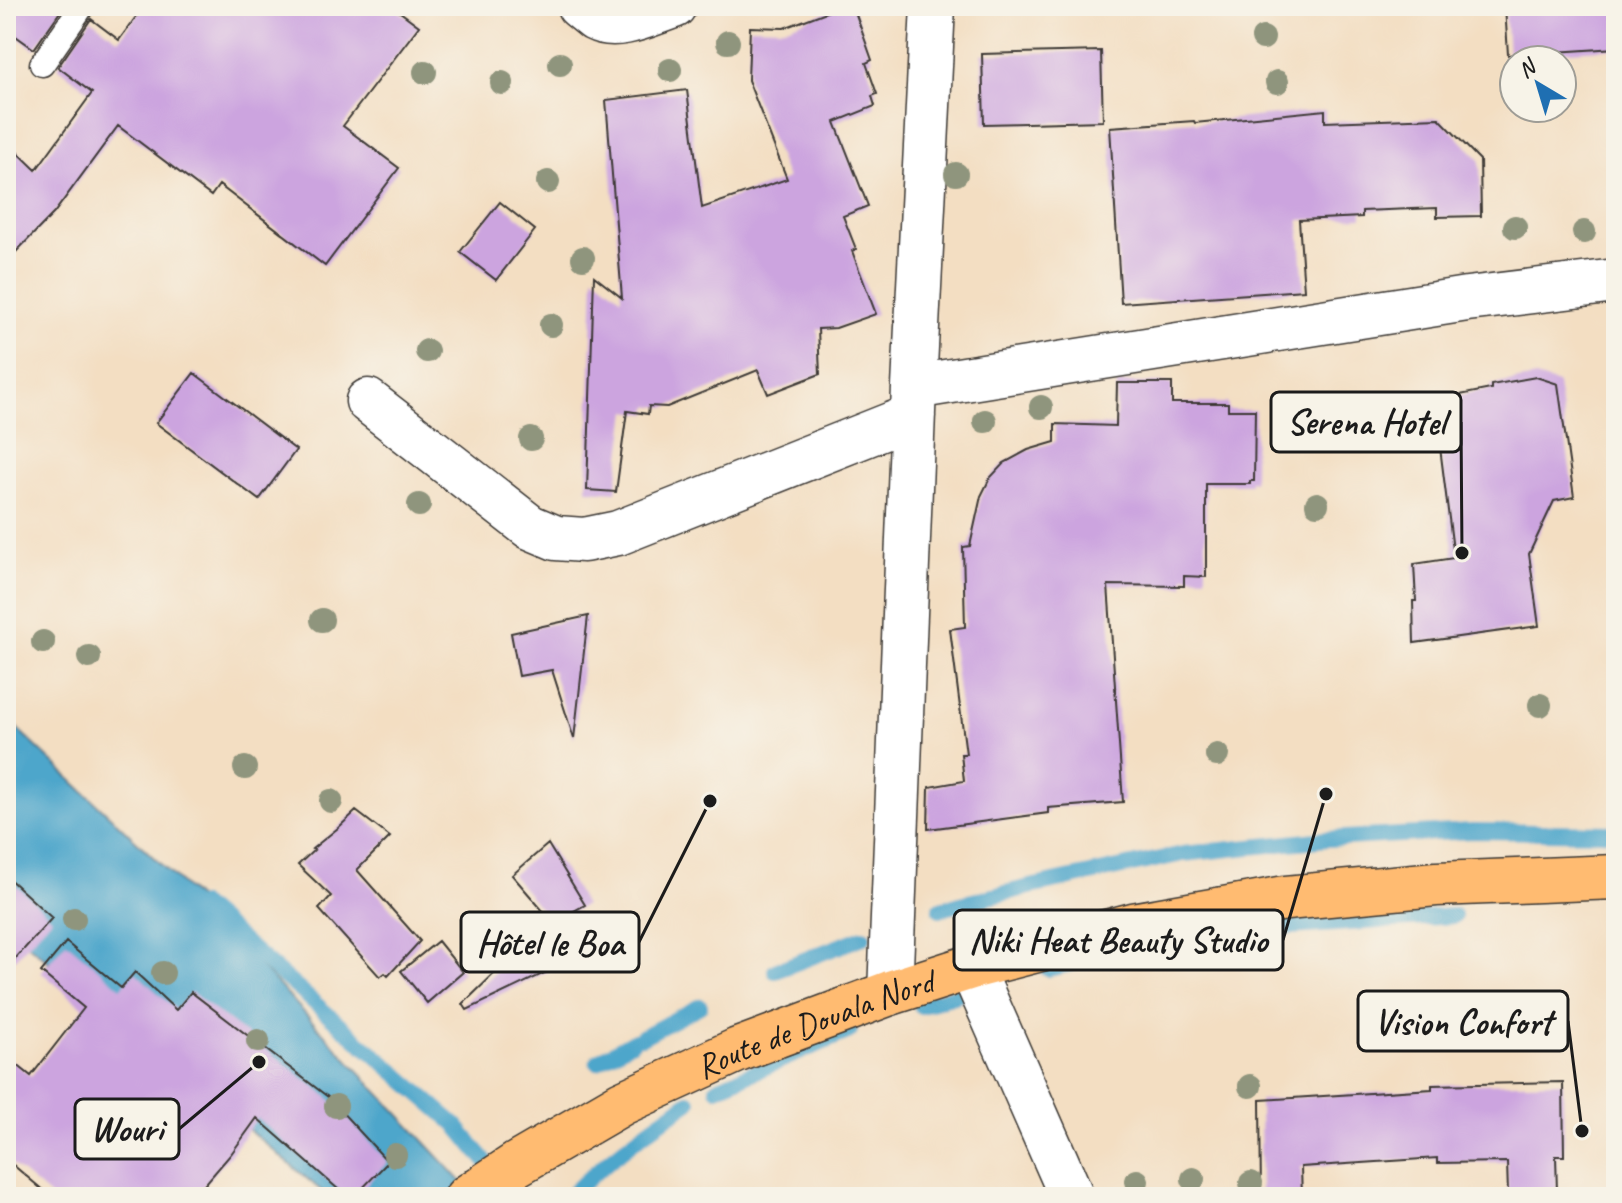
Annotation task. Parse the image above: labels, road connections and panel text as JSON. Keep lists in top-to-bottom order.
{
  "streets": {
    "main road": ["Route de Douala Nord"]
  },
  "places": [
    "Serena Hotel",
    "Niki Heat Beauty Studio",
    "Hôtel le Boa",
    "Wouri",
    "Vision Confort"
  ],
  "north": "top left"
}
